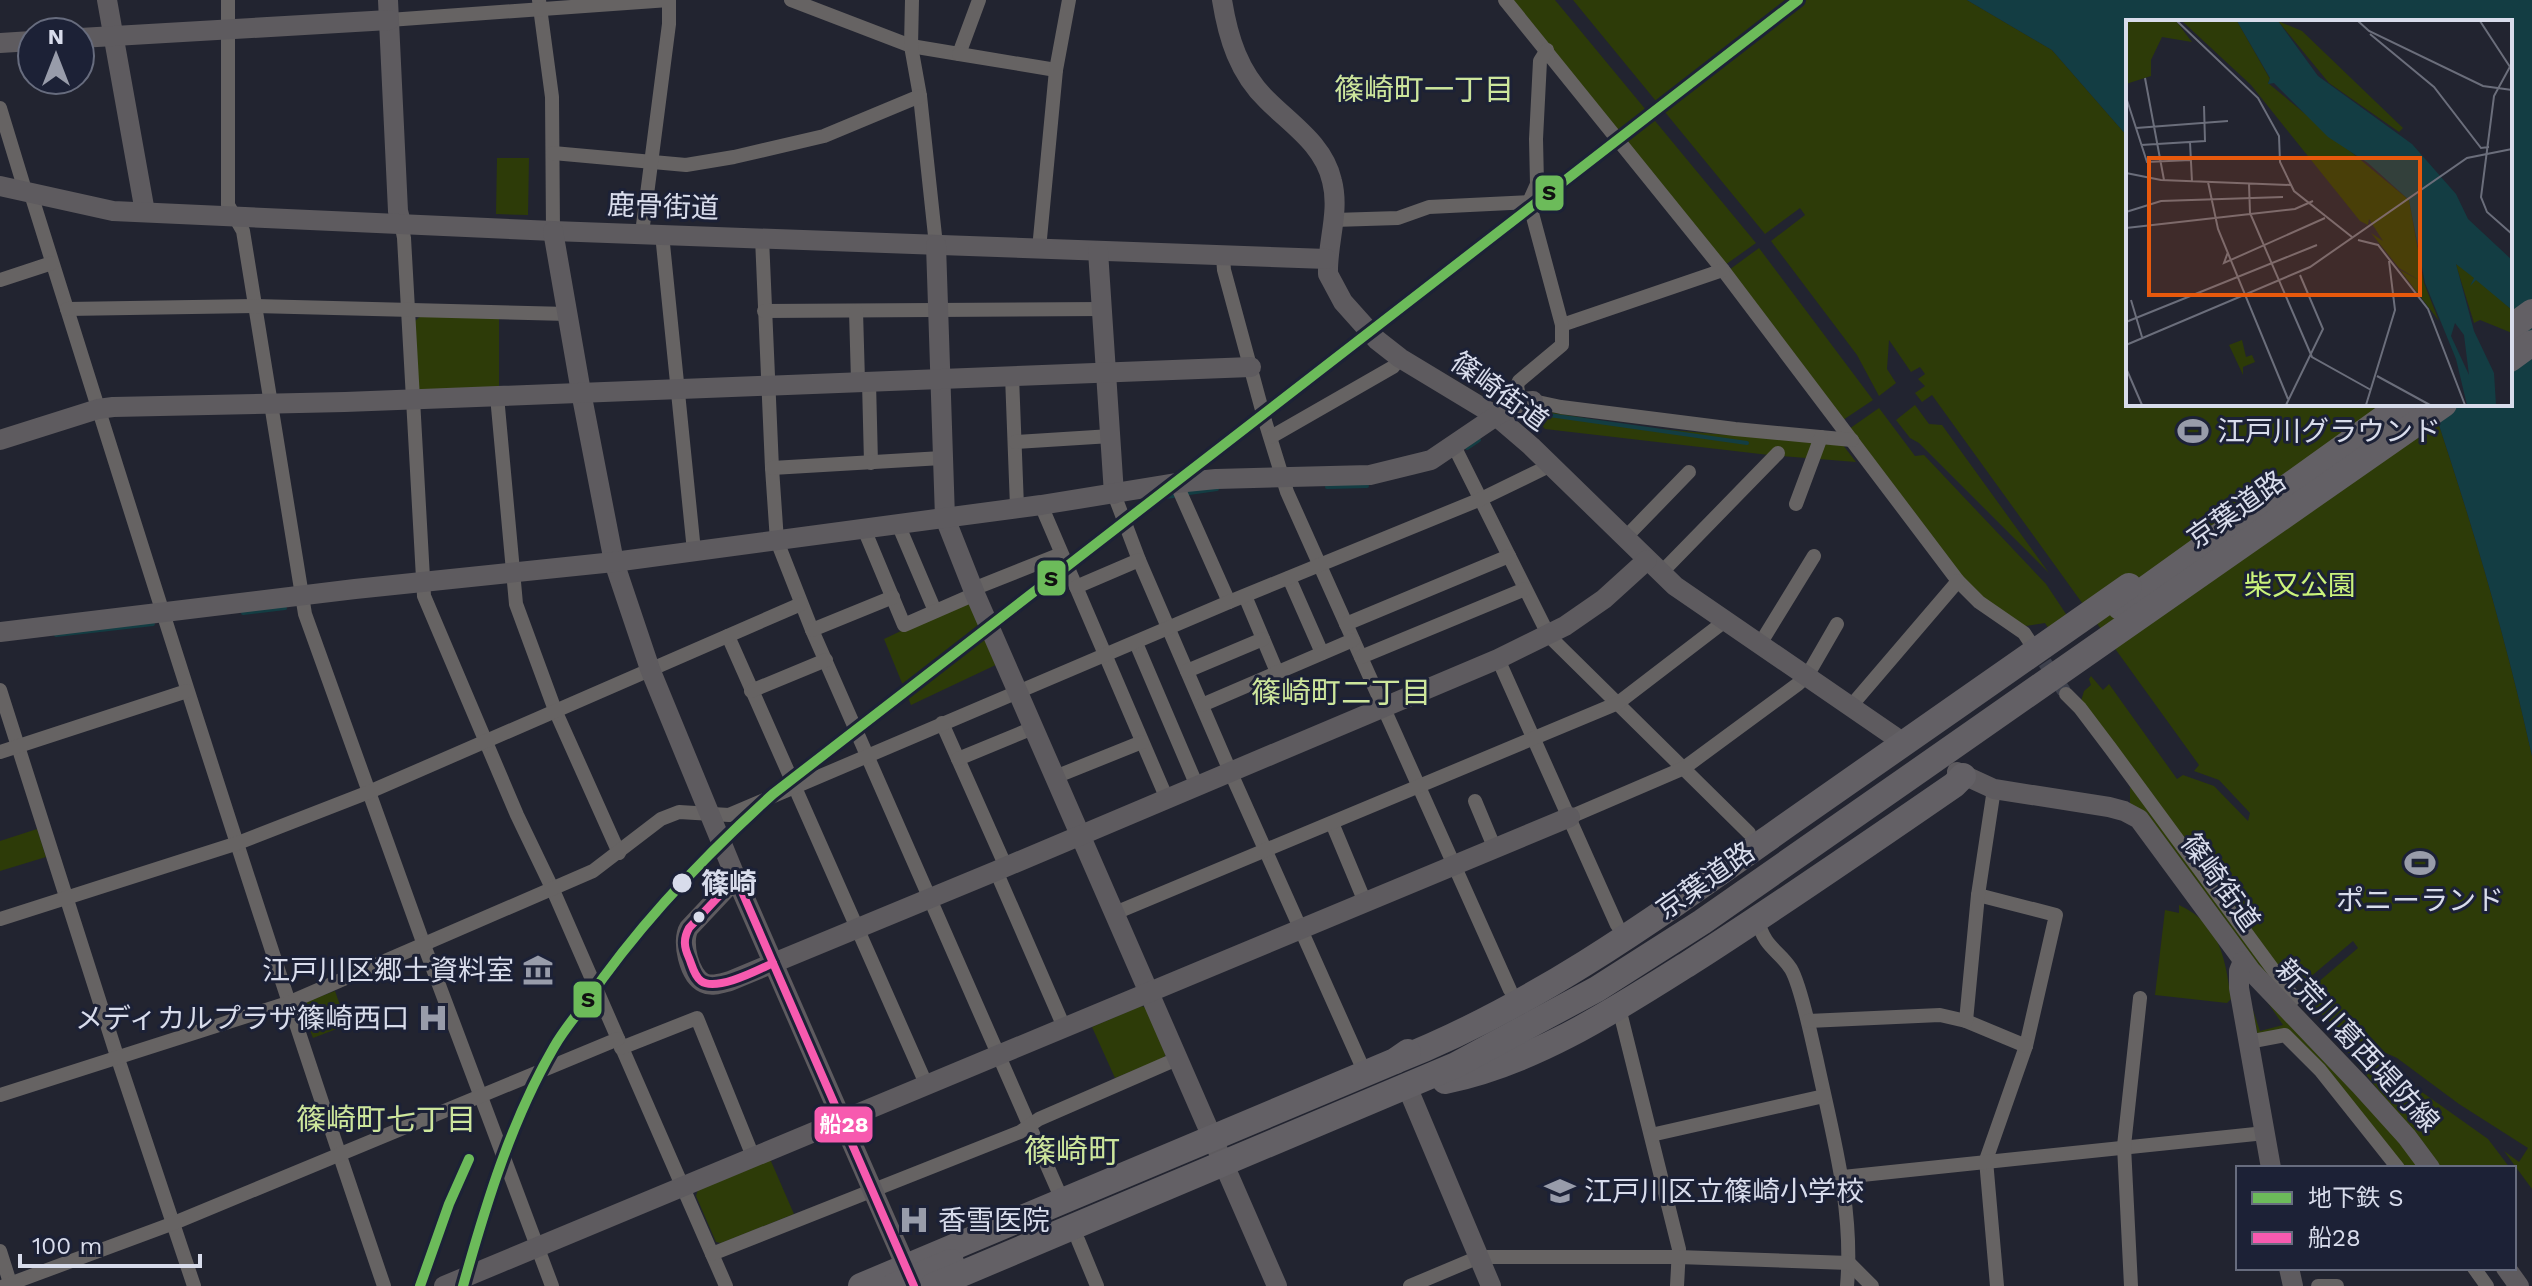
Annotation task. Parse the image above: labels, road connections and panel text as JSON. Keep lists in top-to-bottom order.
{
  "streets": {
    "highway": ["京葉道路"],
    "street": ["鹿骨街道", "篠崎街道", "新荒川葛西堤防線"]
  },
  "crossings": [
    ["鹿骨街道", "篠崎街道"],
    ["篠崎街道", "京葉道路"],
    ["篠崎街道", "新荒川葛西堤防線"]
  ],
  "districts": [
    "篠崎町一丁目",
    "篠崎町二丁目",
    "篠崎町七丁目",
    "篠崎町"
  ],
  "parks": ["柴又公園"],
  "places": {
    "sports": ["江戸川グラウンド", "ポニーランド"],
    "other": ["篠崎"],
    "museum": ["江戸川区郷土資料室"],
    "hospital": ["メディカルプラザ篠崎西口", "香雪医院"],
    "school or university": ["江戸川区立篠崎小学校"]
  },
  "lines": ["metro line S", "transit line 船28"],
  "legend": ["地下鉄 S", "船28"],
  "scale_bar": "100 m",
  "north": "top"
}
